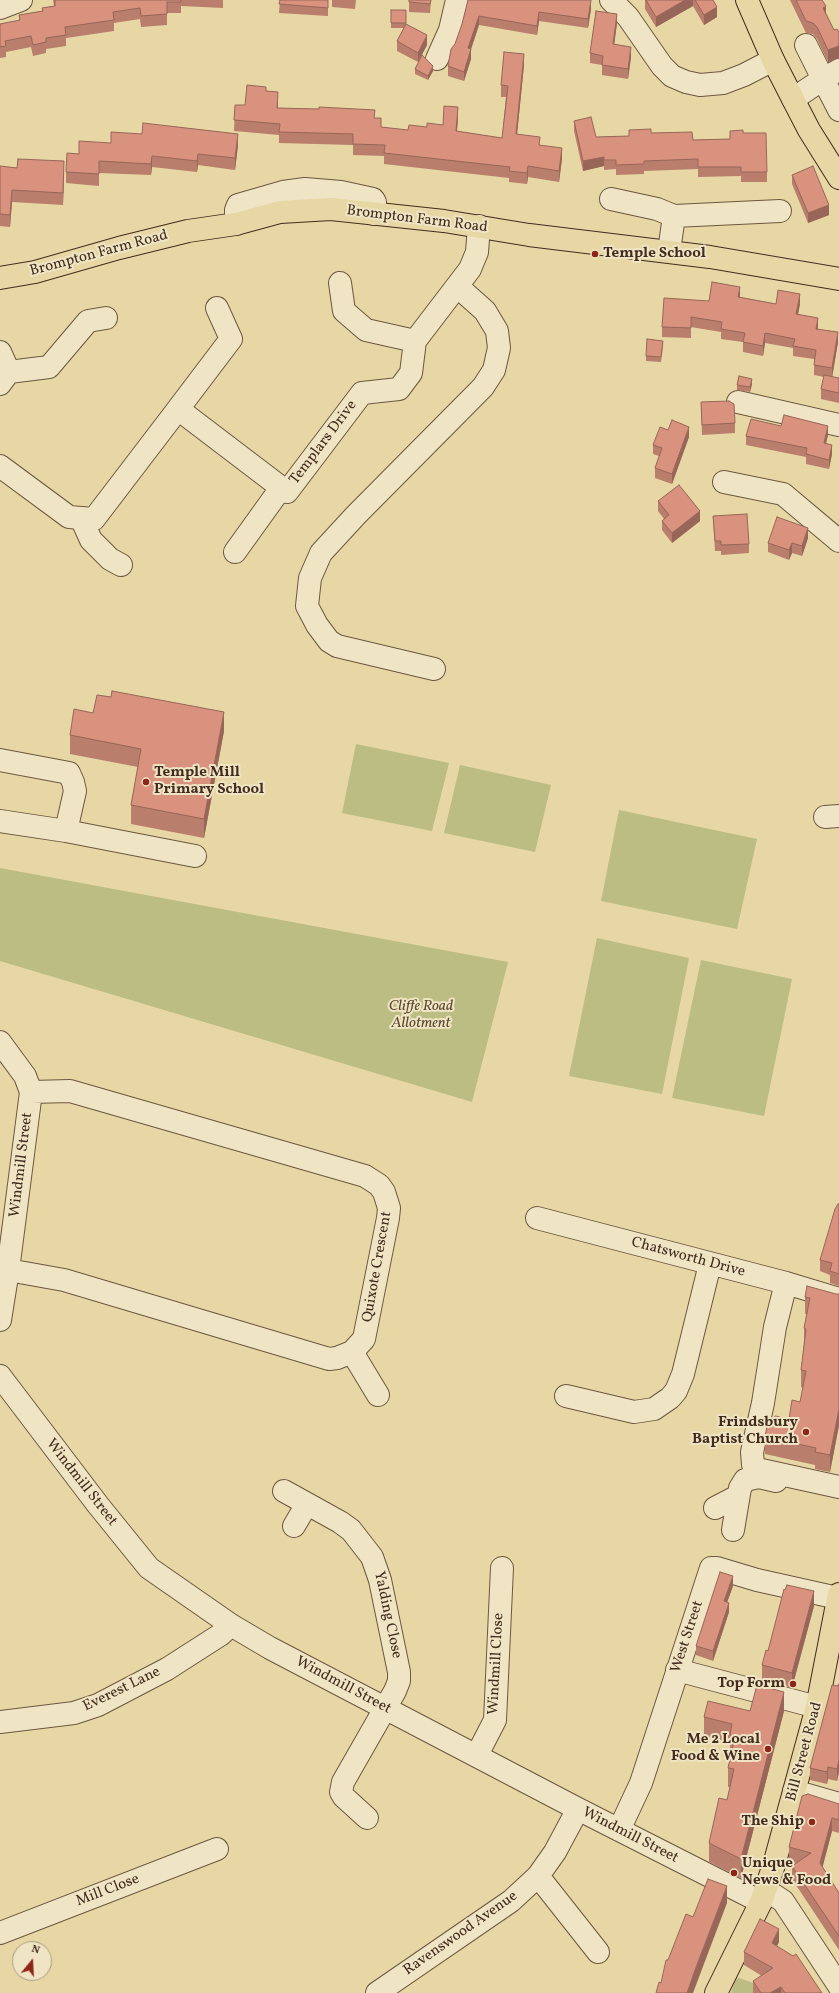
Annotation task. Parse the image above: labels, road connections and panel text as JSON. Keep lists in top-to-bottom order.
{
  "streets": {
    "main road": ["Brompton Farm Road", "Bill Street Road"],
    "street": [
      "Templars Drive",
      "Windmill Street",
      "Chatsworth Drive",
      "Quixote Crescent",
      "Yalding Close",
      "West Street",
      "Windmill Close",
      "Everest Lane",
      "Mill Close",
      "Ravenswood Avenue"
    ]
  },
  "crossings": [
    ["Windmill Street", "Quixote Crescent"],
    ["Windmill Street", "Yalding Close"],
    ["Windmill Street", "West Street"],
    ["Windmill Street", "Windmill Close"],
    ["Windmill Street", "Everest Lane"],
    ["Windmill Street", "Bill Street Road"],
    ["Windmill Street", "Ravenswood Avenue"],
    ["West Street", "Bill Street Road"]
  ],
  "parks": ["Cliffe Road Allotment"],
  "places": [
    "Temple School",
    "Temple Mill Primary School",
    "Frindsbury Baptist Church",
    "Top Form",
    "Me 2 Local Food & Wine",
    "The Ship",
    "Unique News & Food"
  ],
  "north": "top"
}
